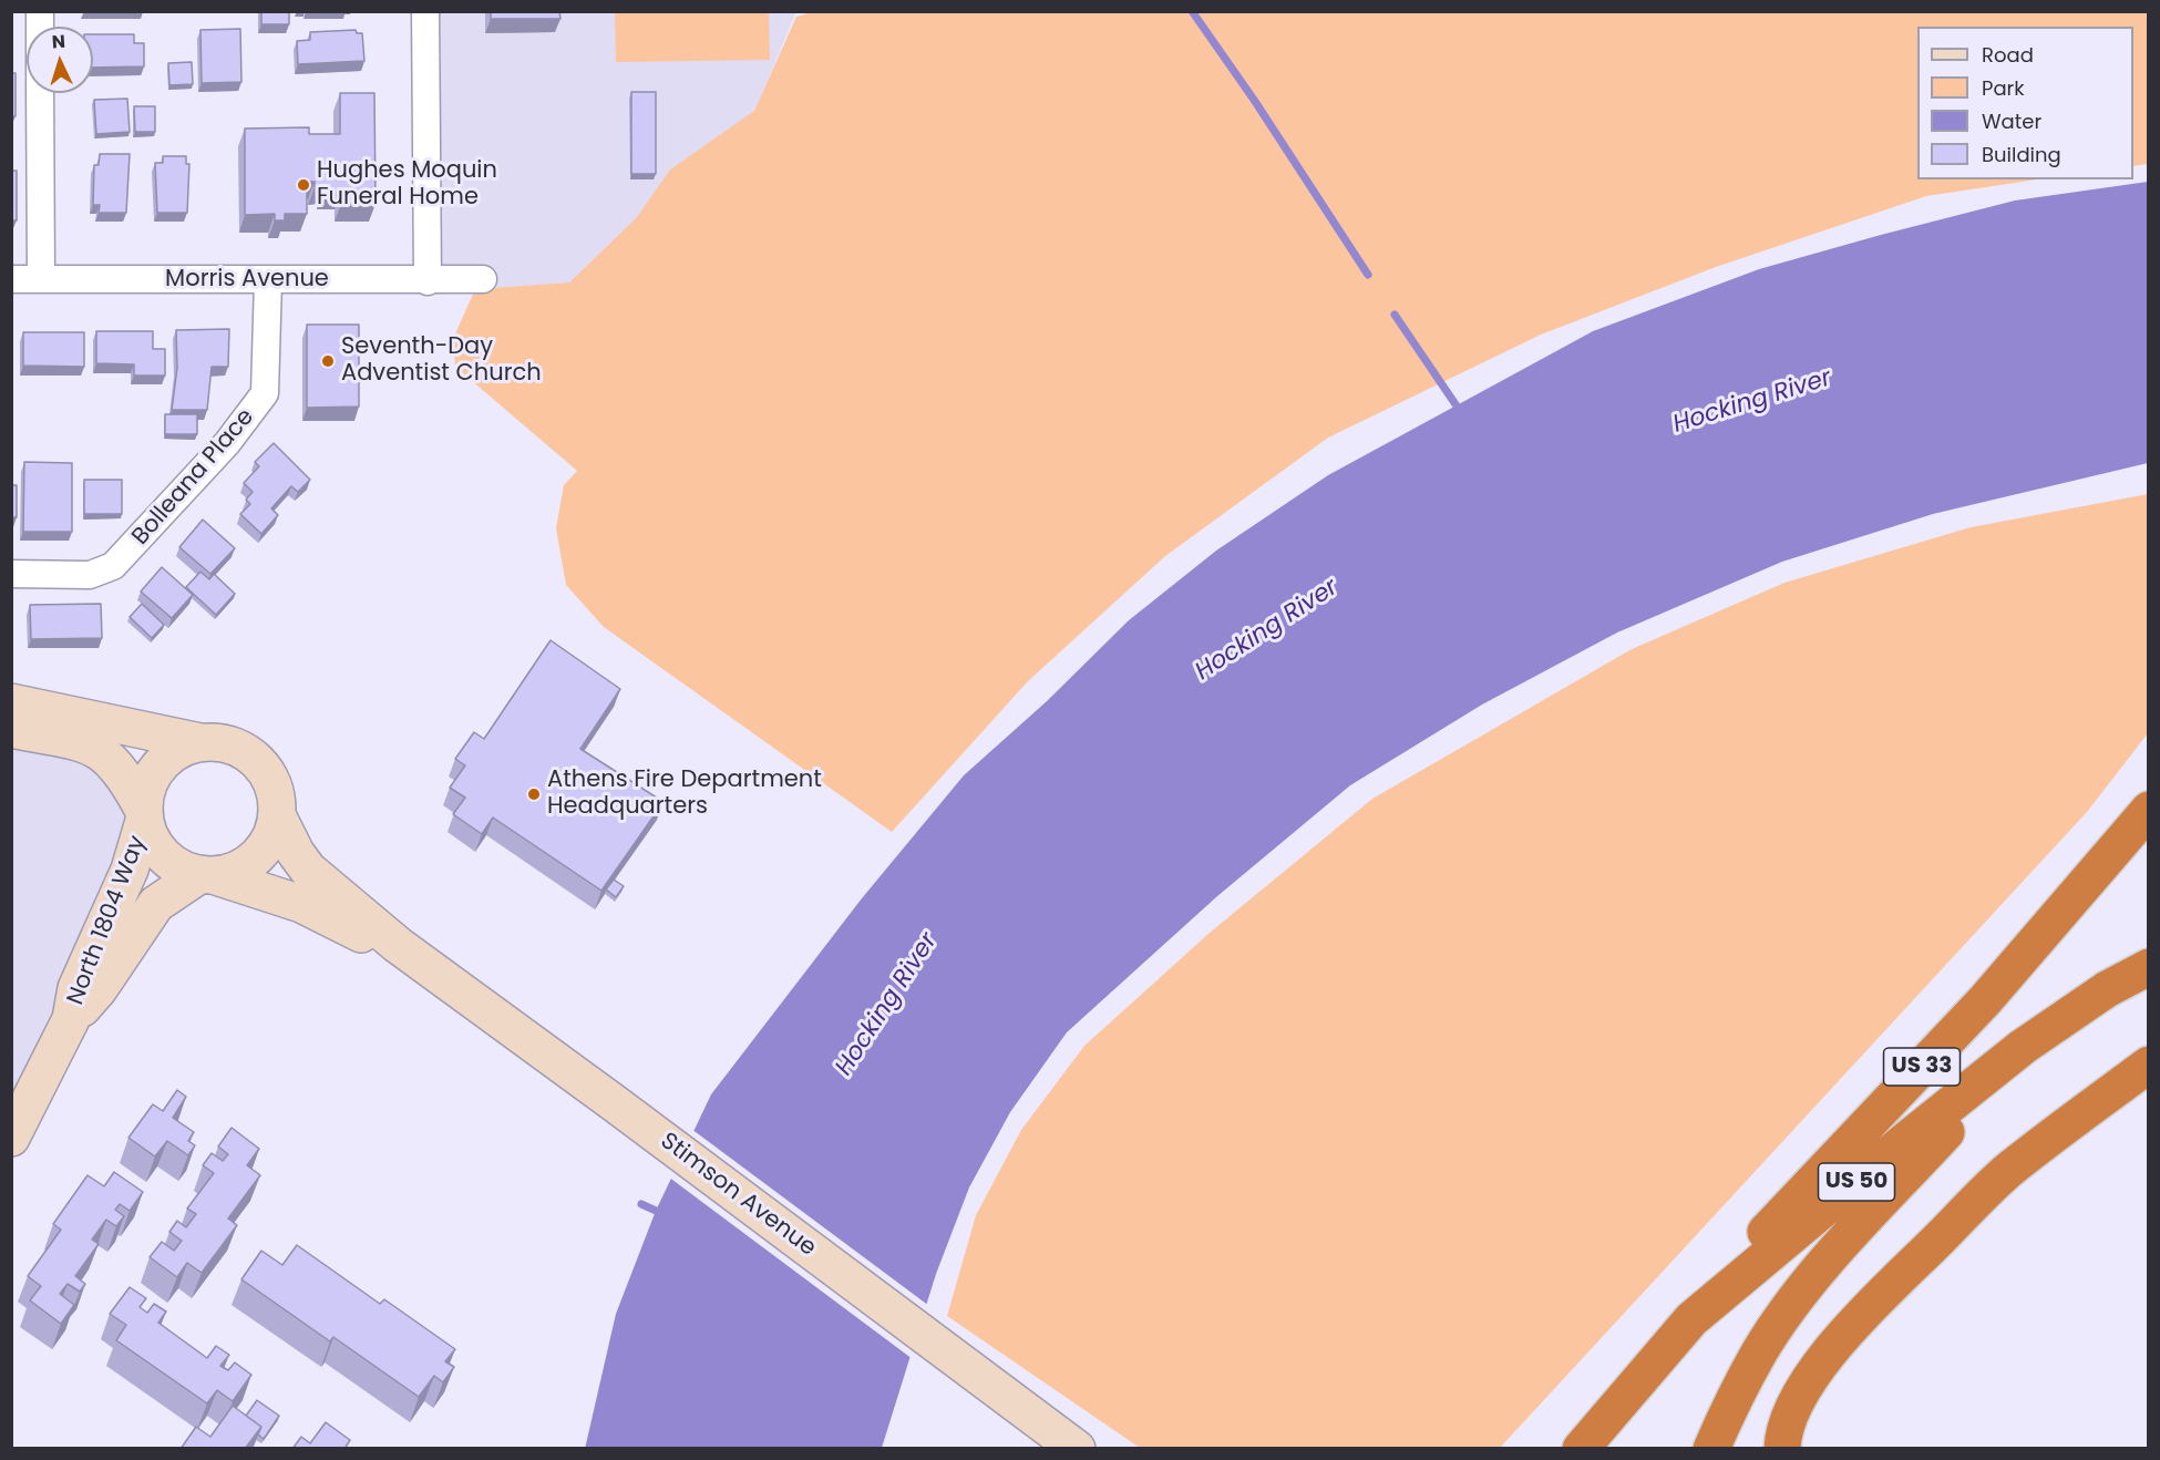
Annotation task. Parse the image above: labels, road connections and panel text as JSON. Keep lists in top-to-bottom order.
{
  "streets": {
    "highway": ["US 33", "US 50"],
    "main road": ["North 1804 Way", "Stimson Avenue"],
    "street": ["Morris Avenue", "Bolleana Place"]
  },
  "crossings": [
    ["Morris Avenue", "Bolleana Place"],
    ["North 1804 Way", "Stimson Avenue"],
    ["US 33", "US 50"]
  ],
  "water": ["Hocking River"],
  "places": ["Hughes Moquin Funeral Home", "Seventh-Day Adventist Church", "Athens Fire Department Headquarters"],
  "legend": [
    "Road",
    "Park",
    "Water",
    "Building"
  ],
  "north": "top"
}
